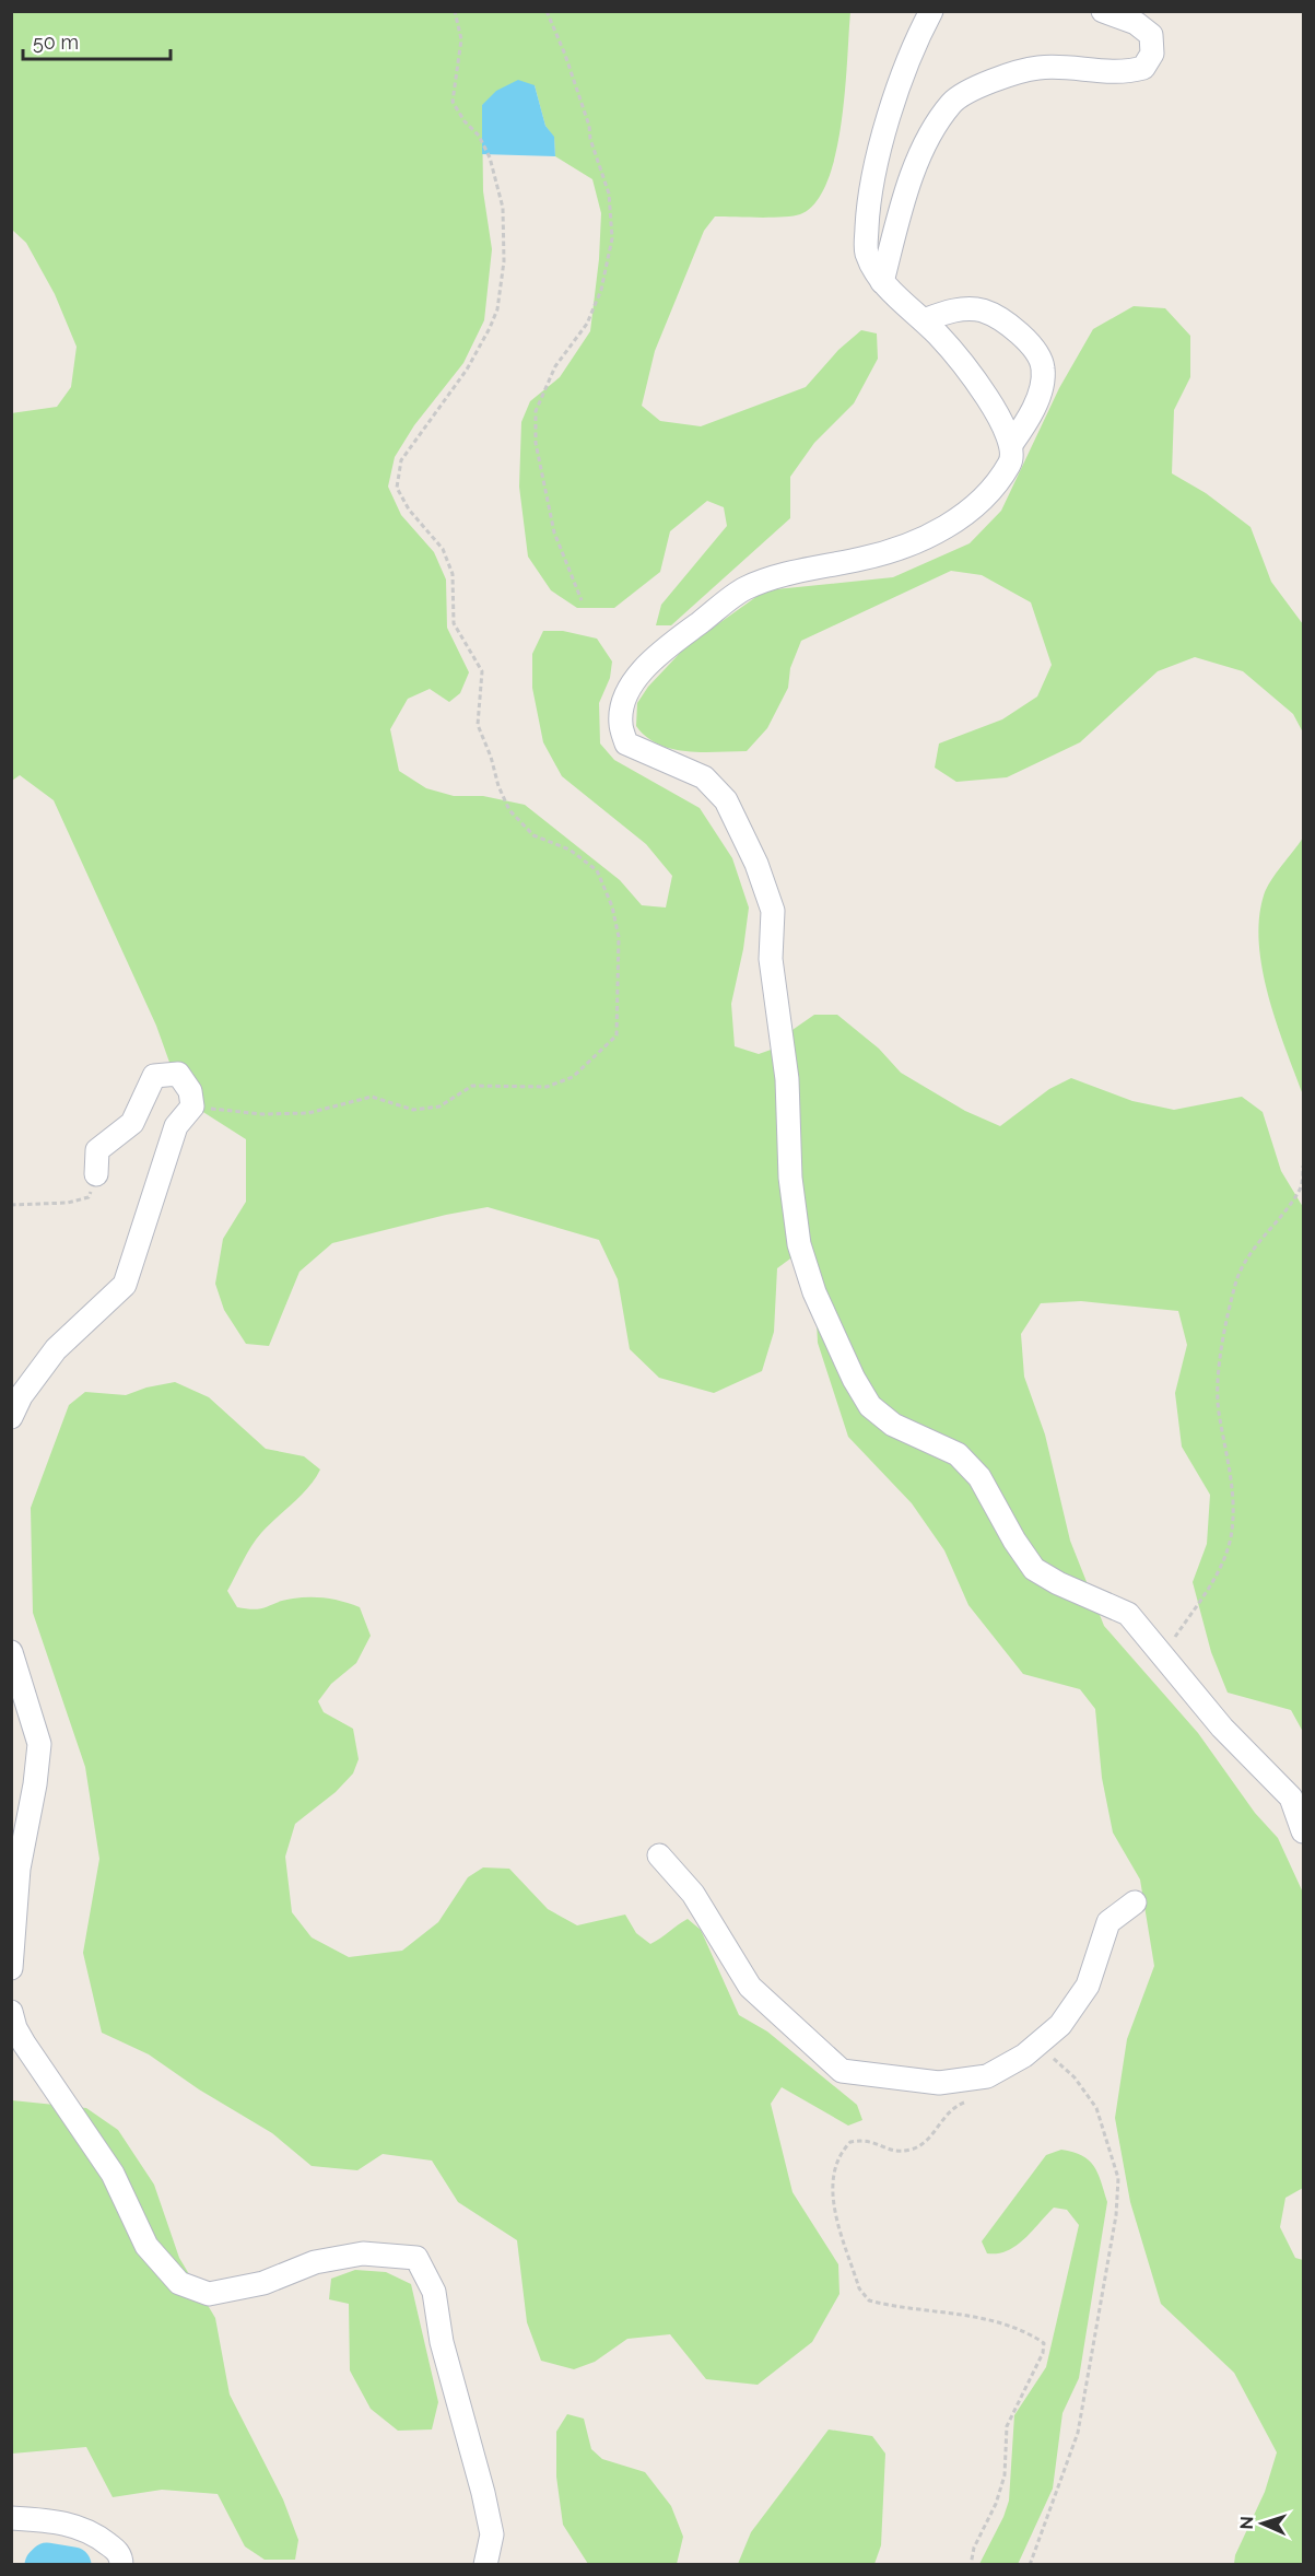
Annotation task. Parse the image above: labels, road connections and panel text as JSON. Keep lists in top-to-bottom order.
{
  "scale_bar": "50 m",
  "north": "left"
}
